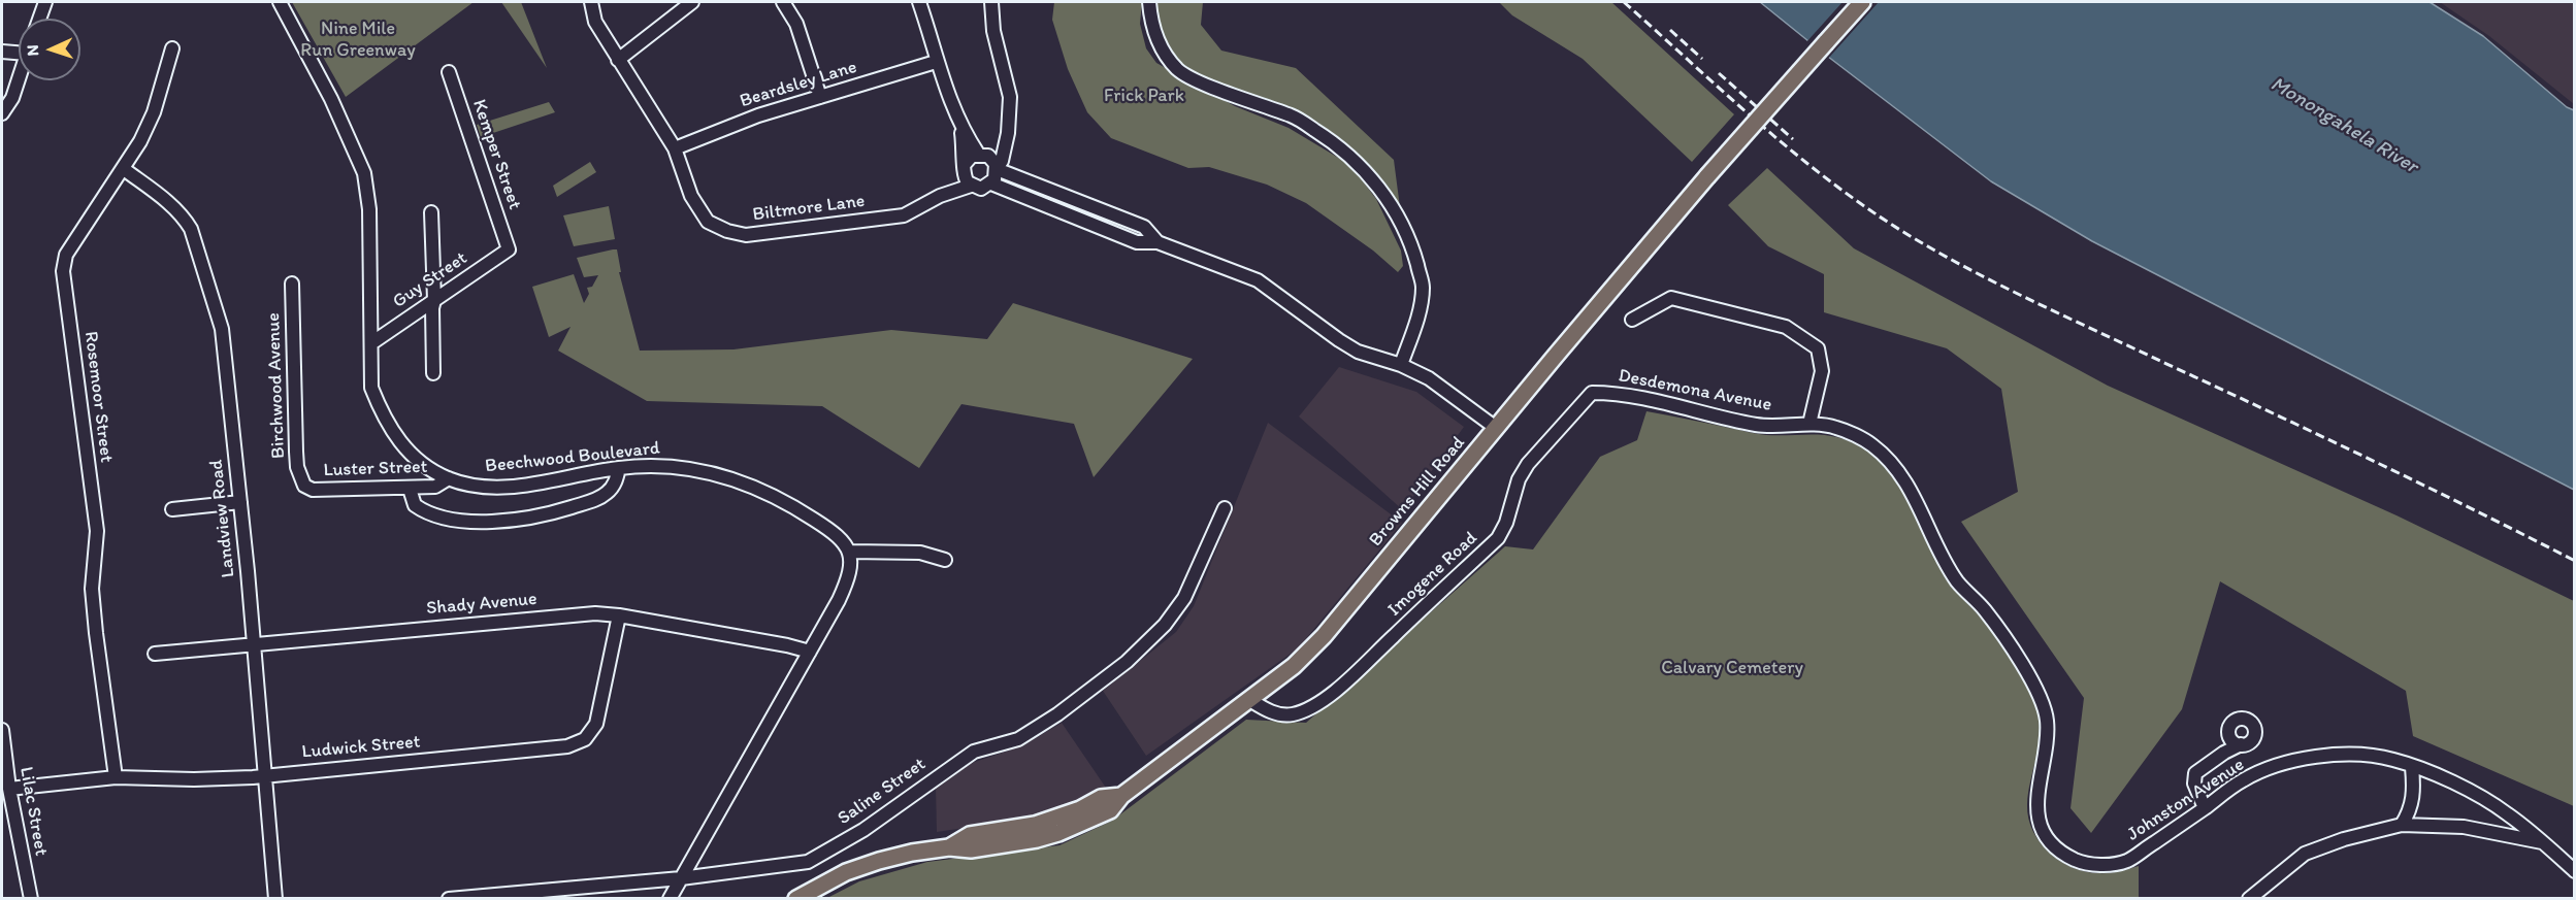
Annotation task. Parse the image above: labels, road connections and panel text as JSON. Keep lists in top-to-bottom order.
{
  "streets": {
    "main road": ["Browns Hill Road"],
    "street": [
      "Beardsley Lane",
      "Kemper Street",
      "Biltmore Lane",
      "Guy Street",
      "Birchwood Avenue",
      "Desdemona Avenue",
      "Rosemoor Street",
      "Beechwood Boulevard",
      "Luster Street",
      "Landview Road",
      "Imogene Road",
      "Shady Avenue",
      "Ludwick Street",
      "Saline Street",
      "Johnston Avenue",
      "Lilac Street"
    ]
  },
  "crossings": [
    ["Beardsley Lane", "Biltmore Lane"],
    ["Kemper Street", "Guy Street"],
    ["Guy Street", "Beechwood Boulevard"],
    ["Birchwood Avenue", "Luster Street"],
    ["Desdemona Avenue", "Imogene Road"],
    ["Desdemona Avenue", "Johnston Avenue"],
    ["Rosemoor Street", "Landview Road"],
    ["Rosemoor Street", "Ludwick Street"],
    ["Beechwood Boulevard", "Luster Street"],
    ["Browns Hill Road", "Imogene Road"],
    ["Landview Road", "Shady Avenue"],
    ["Landview Road", "Ludwick Street"],
    ["Shady Avenue", "Ludwick Street"],
    ["Ludwick Street", "Lilac Street"]
  ],
  "water": ["Monongahela River"],
  "parks": ["Nine Mile Run Greenway", "Frick Park", "Calvary Cemetery"],
  "north": "left"
}
